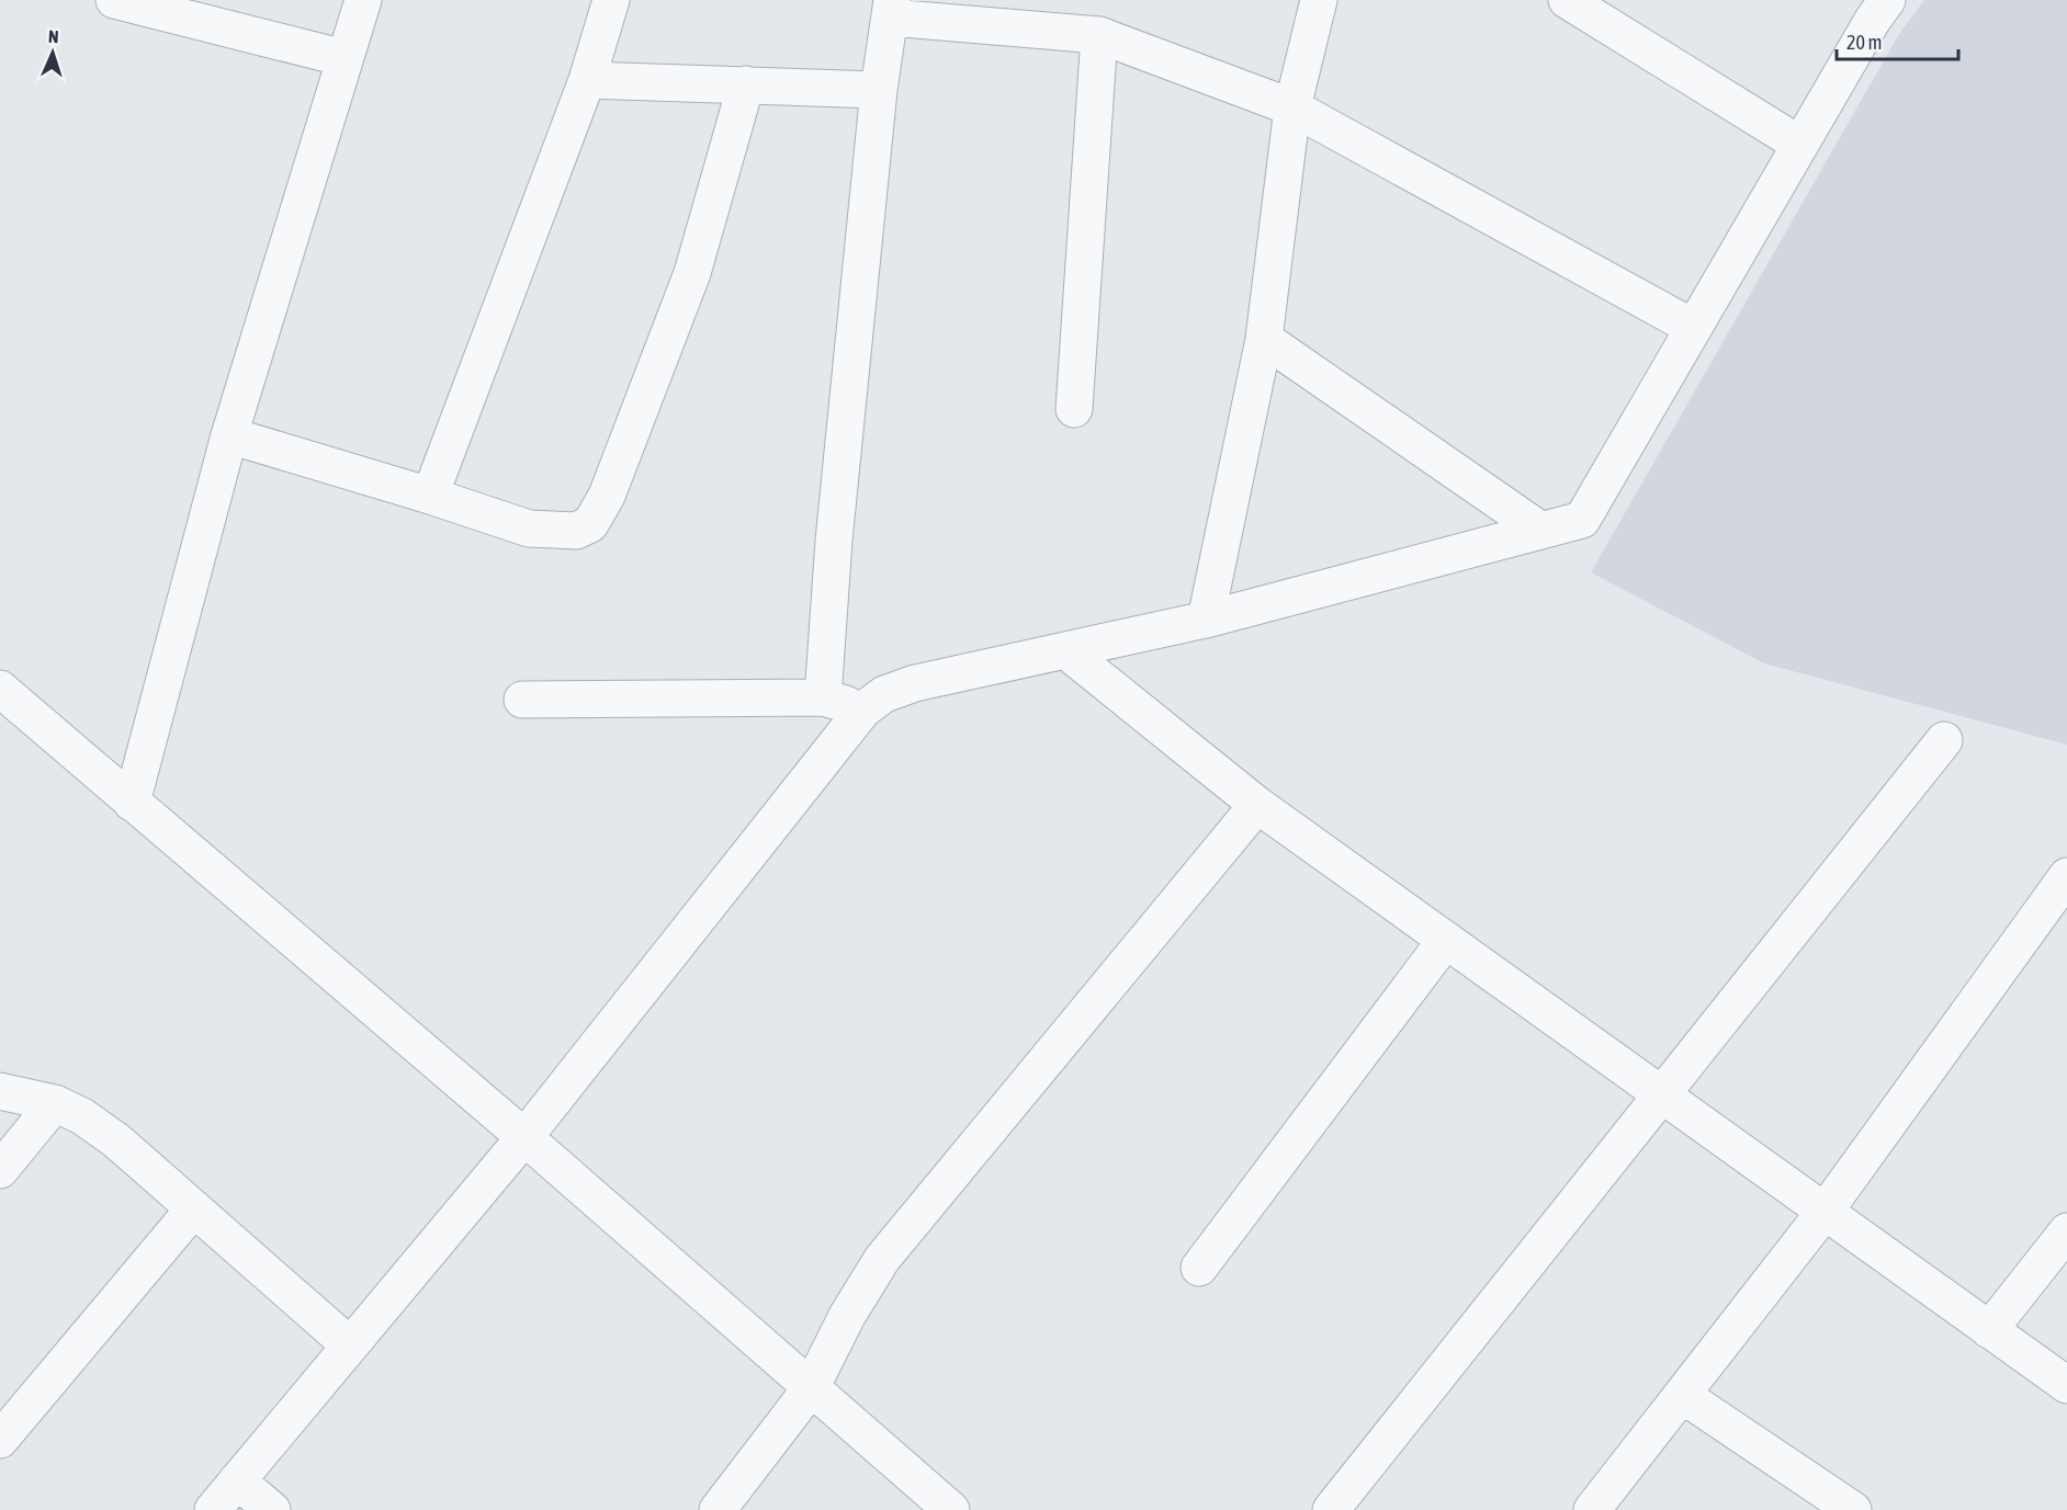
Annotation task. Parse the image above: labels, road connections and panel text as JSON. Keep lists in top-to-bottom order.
{
  "scale_bar": "20 m",
  "north": "top"
}
